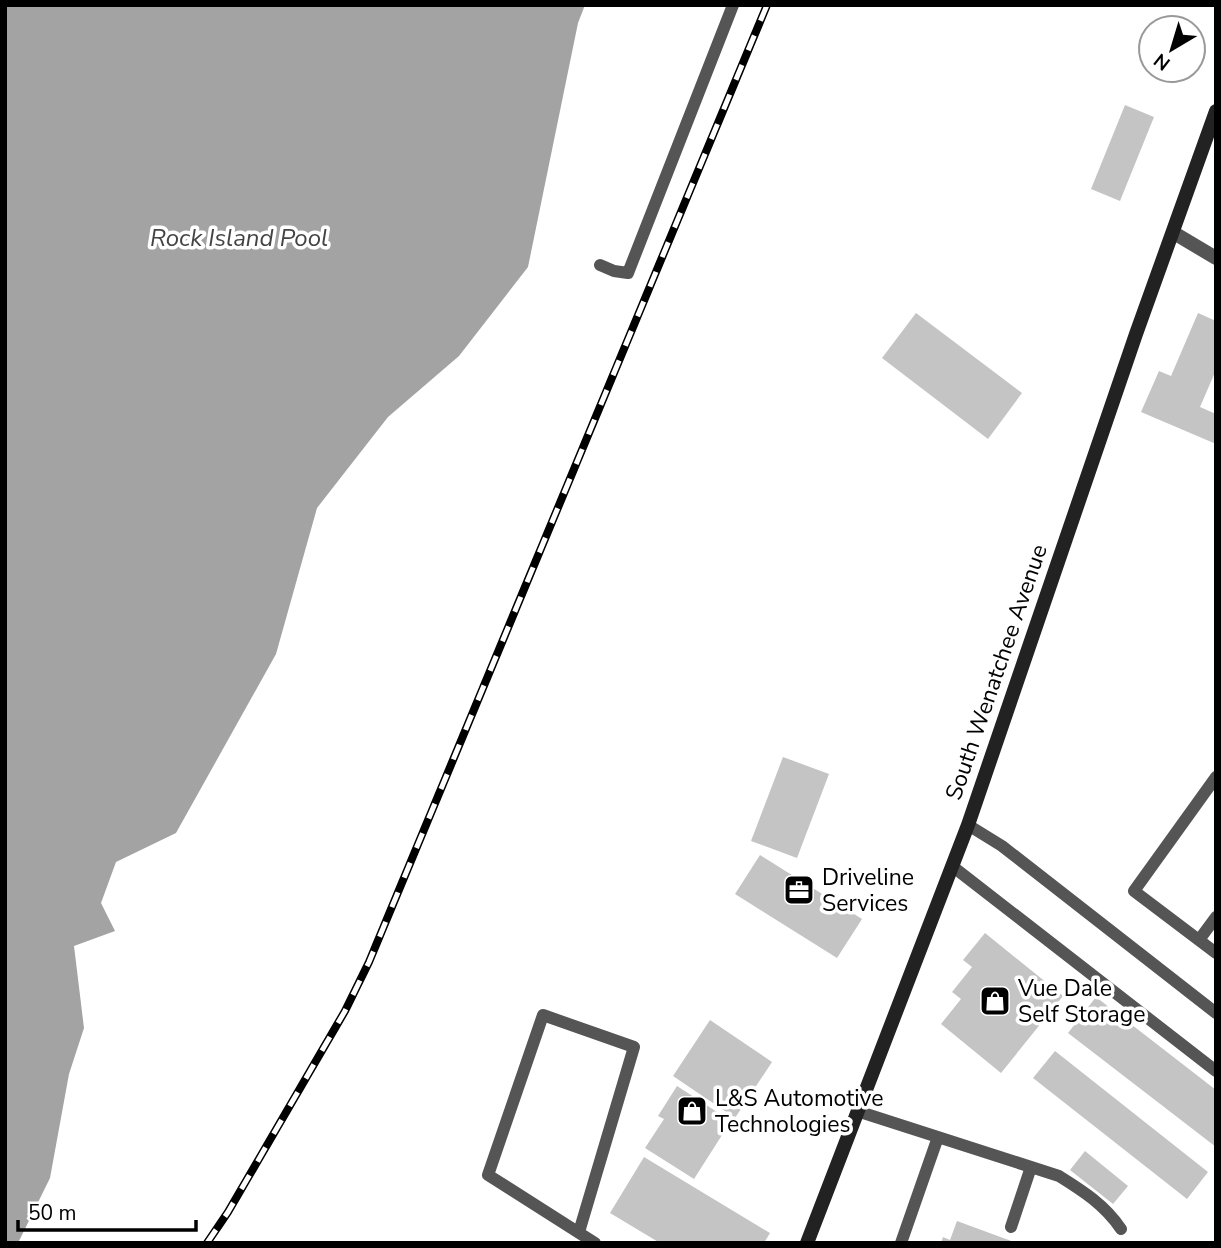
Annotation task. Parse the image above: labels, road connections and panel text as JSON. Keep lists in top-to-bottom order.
{
  "streets": {
    "main road": ["South Wenatchee Avenue"]
  },
  "water": ["Rock Island Pool"],
  "places": {
    "office": ["Driveline Services"],
    "shop": ["Vue Dale Self Storage", "L&S Automotive Technologies"]
  },
  "scale_bar": "50 m",
  "north": "bottom left"
}
